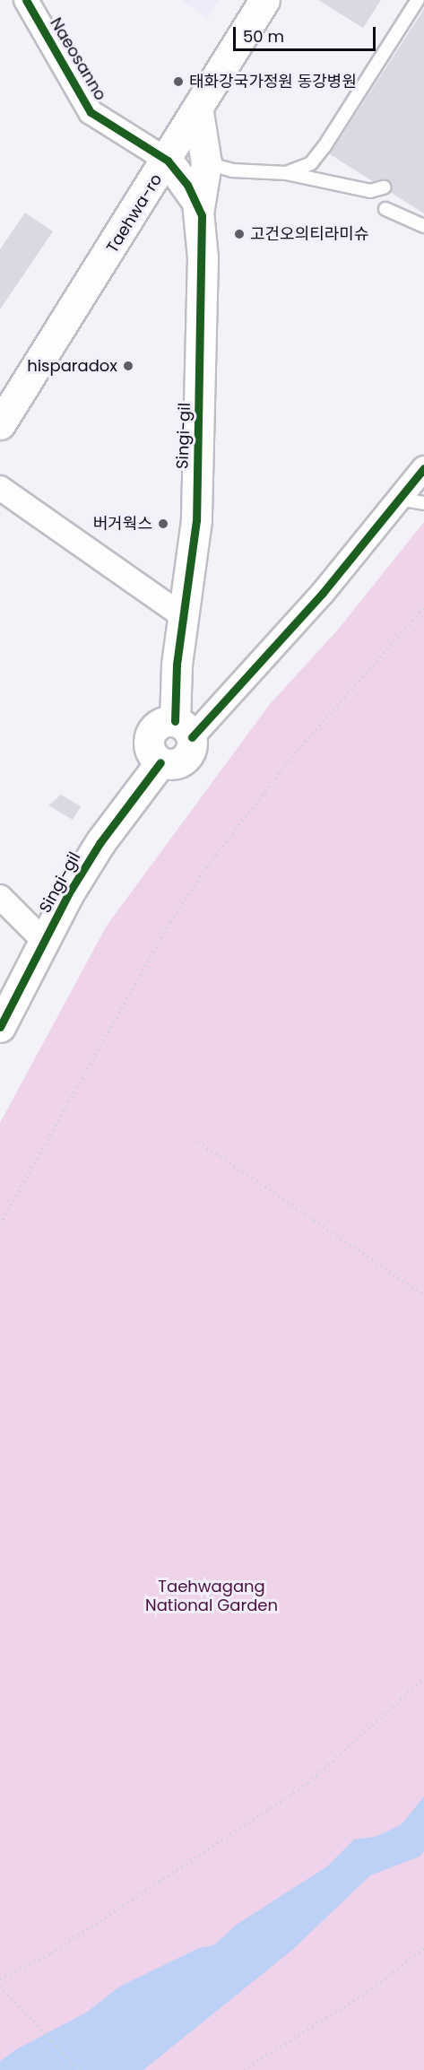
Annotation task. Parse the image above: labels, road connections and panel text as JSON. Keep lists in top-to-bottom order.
{
  "streets": {
    "street": ["Naeosanno", "Taehwa-ro", "Singi-gil"]
  },
  "crossings": [
    ["Naeosanno", "Taehwa-ro"],
    ["Naeosanno", "Singi-gil"],
    ["Taehwa-ro", "Singi-gil"]
  ],
  "parks": ["Taehwagang National Garden"],
  "places": [
    "태화강국가정원 동강병원",
    "고건오의티라미슈",
    "hisparadox",
    "버거웍스"
  ],
  "scale_bar": "50 m"
}
